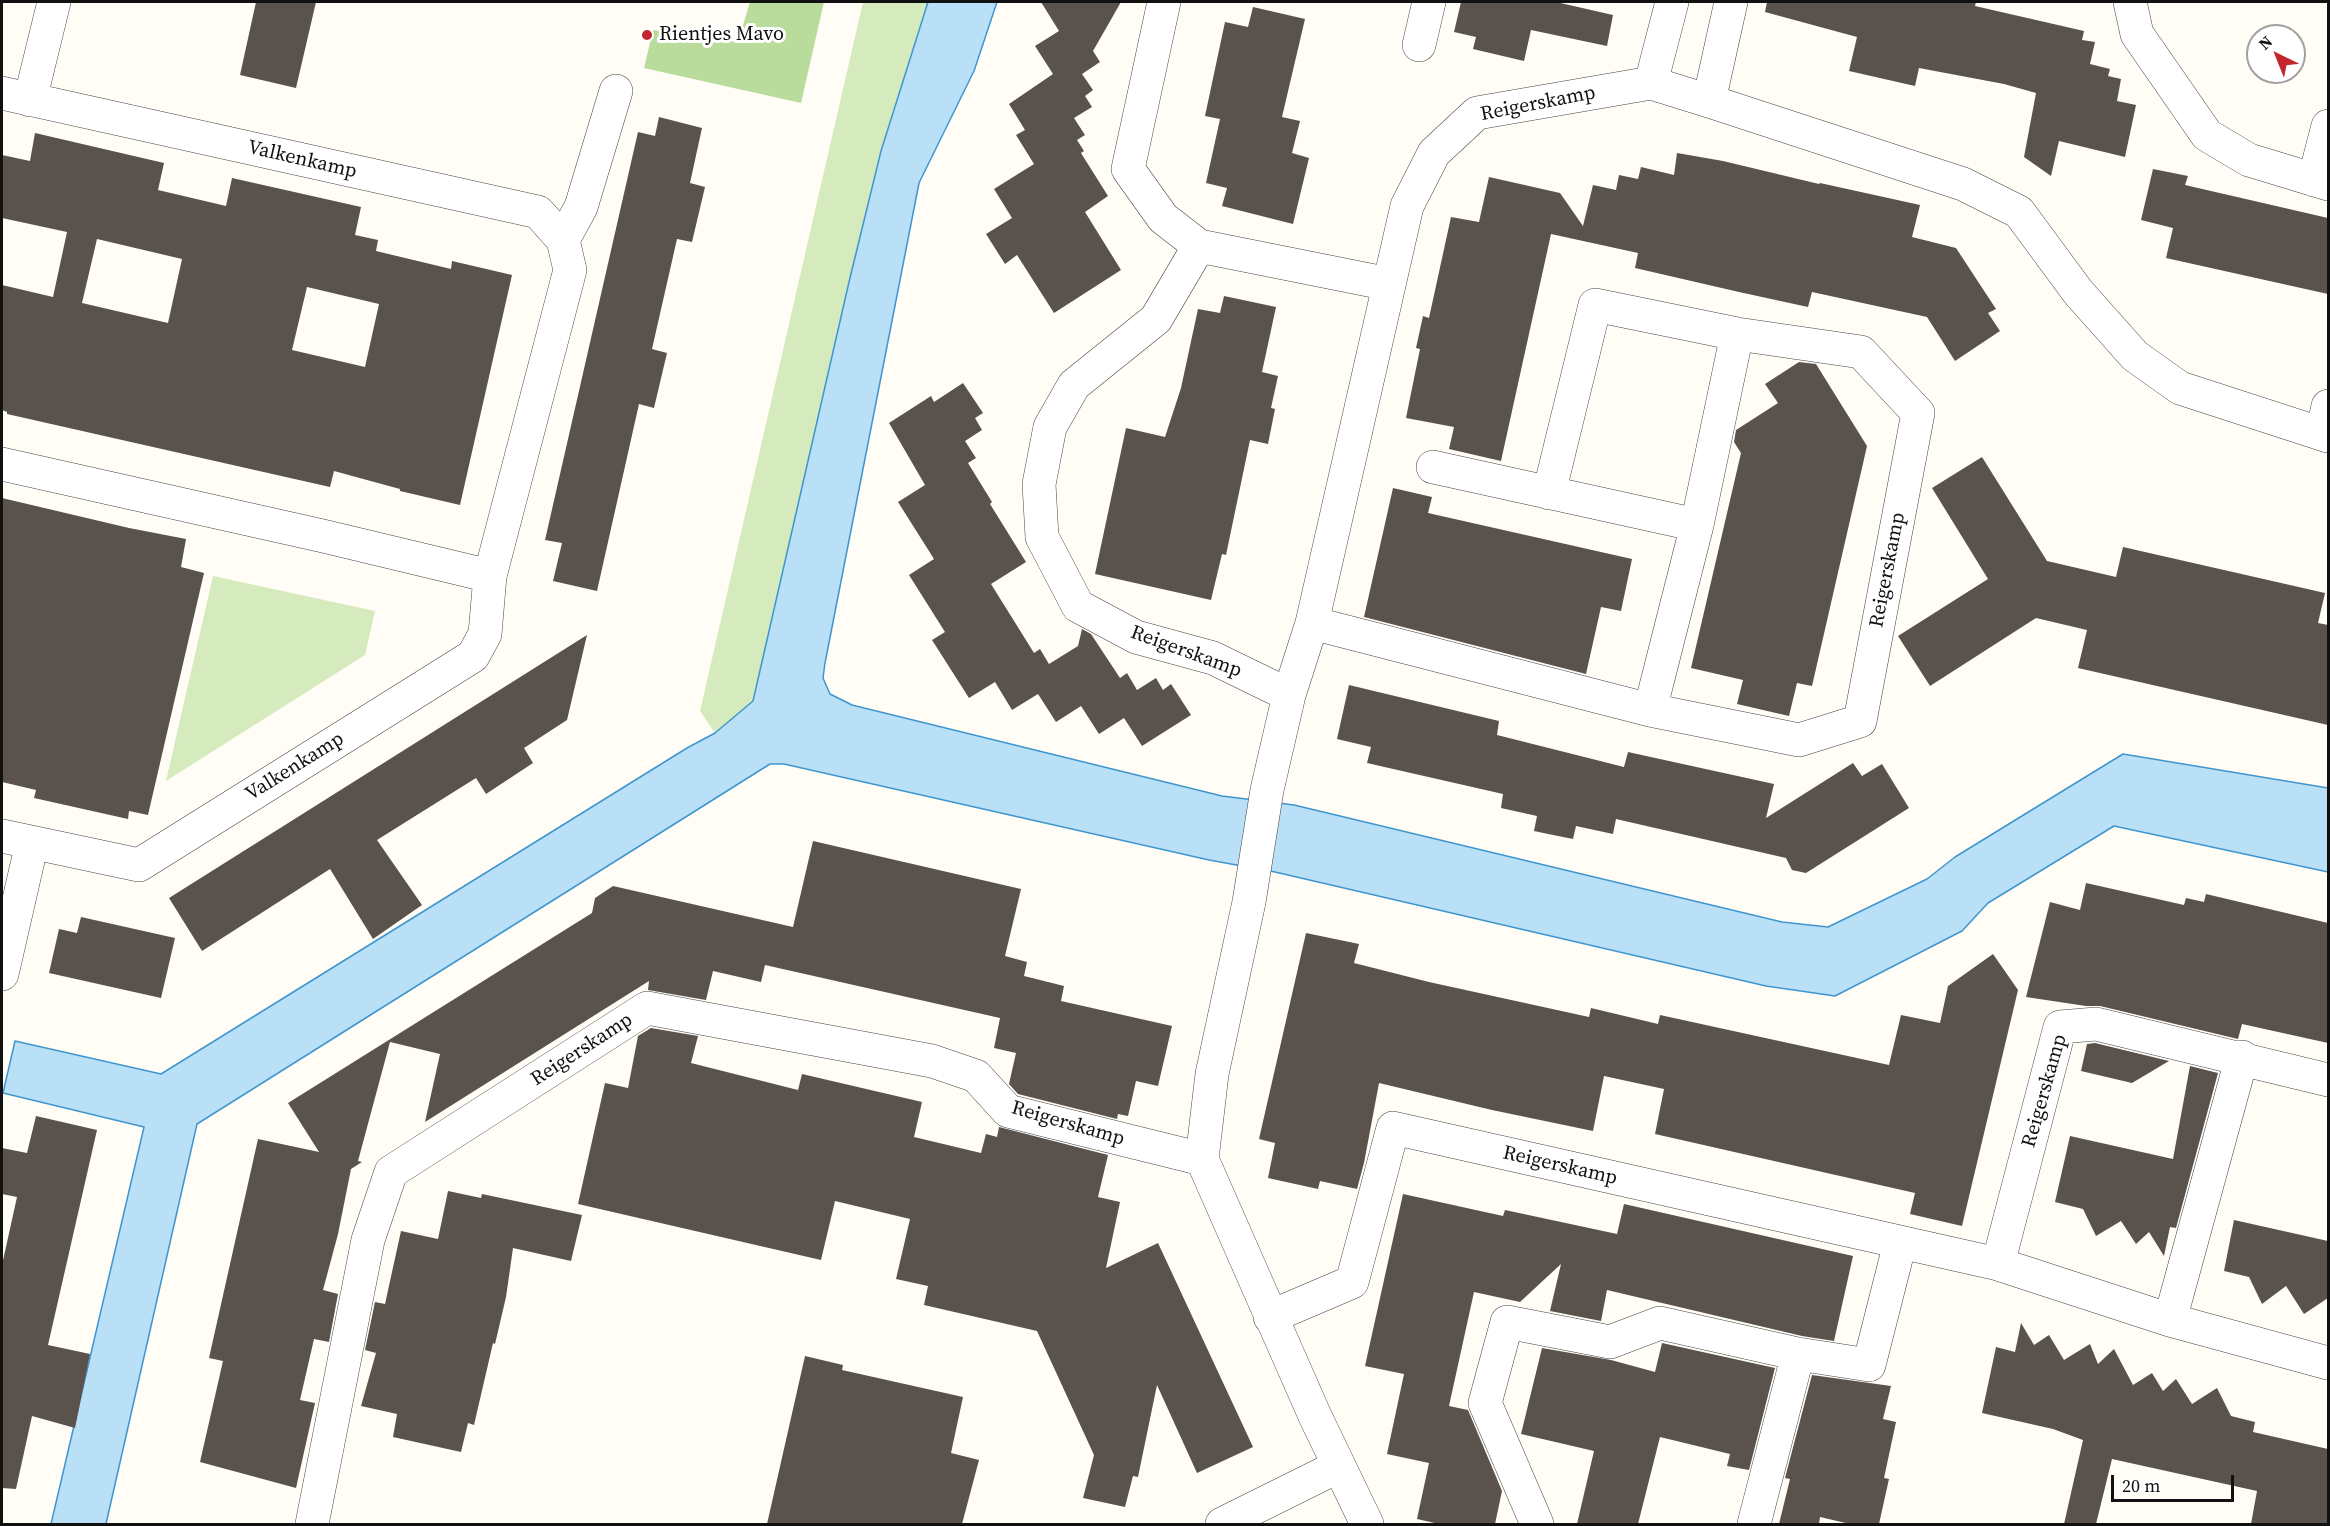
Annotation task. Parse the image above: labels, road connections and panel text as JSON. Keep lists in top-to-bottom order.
{
  "streets": {
    "street": ["Reigerskamp", "Valkenkamp"]
  },
  "places": ["Rientjes Mavo"],
  "scale_bar": "20 m",
  "north": "top left"
}
